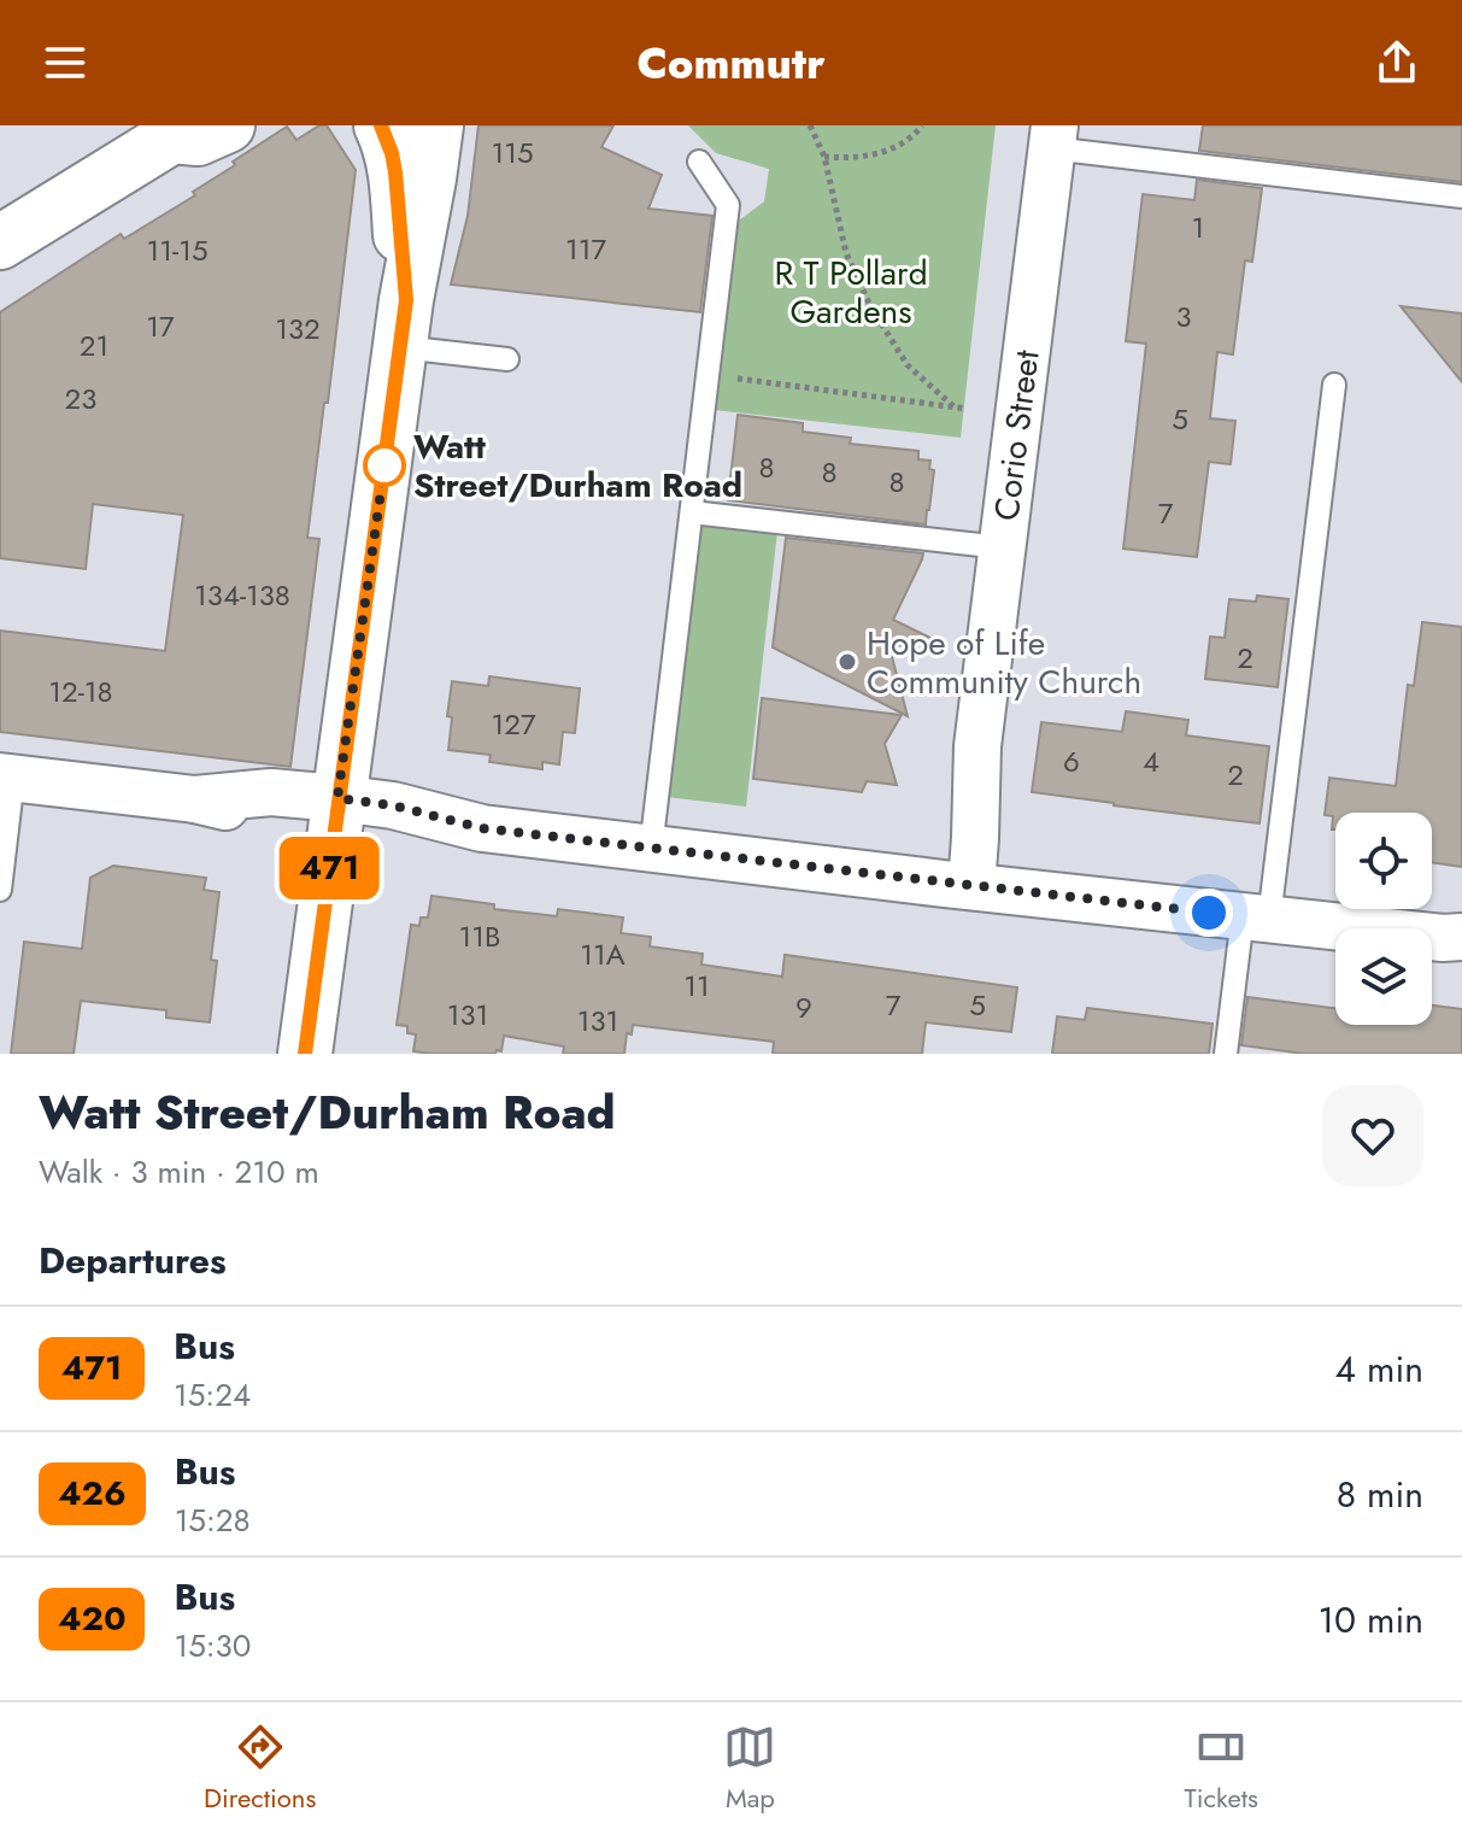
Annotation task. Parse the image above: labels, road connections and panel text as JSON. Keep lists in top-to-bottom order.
{
  "streets": {
    "street": ["Corio Street"]
  },
  "parks": ["R T Pollard Gardens"],
  "places": ["Watt Street/Durham Road", "Hope of Life Community Church"],
  "lines": ["bus line 471"],
  "house_numbers": [
    "115",
    "1",
    "117",
    "11-15",
    "3",
    "17",
    "132",
    "21",
    "23",
    "5",
    "8",
    "8",
    "8",
    "7",
    "134-138",
    "2",
    "12-18",
    "127",
    "6",
    "4",
    "2",
    "11B",
    "11A",
    "11",
    "7",
    "5",
    "9",
    "131",
    "131"
  ],
  "page": {
    "header": "Commutr",
    "on_map": "471",
    "heading": [
      ["Watt Street/Durham Road", "Walk · 3 min · 210 m"],
      "Departures"
    ],
    "list": [
      {
        "mark": "471",
        "name": "Bus",
        "note": "15:24",
        "value": "4 min"
      },
      {
        "mark": "426",
        "name": "Bus",
        "note": "15:28",
        "value": "8 min"
      },
      {
        "mark": "420",
        "name": "Bus",
        "note": "15:30",
        "value": "10 min"
      }
    ],
    "tabs": ["Directions", "Map", "Tickets"]
  }
}
